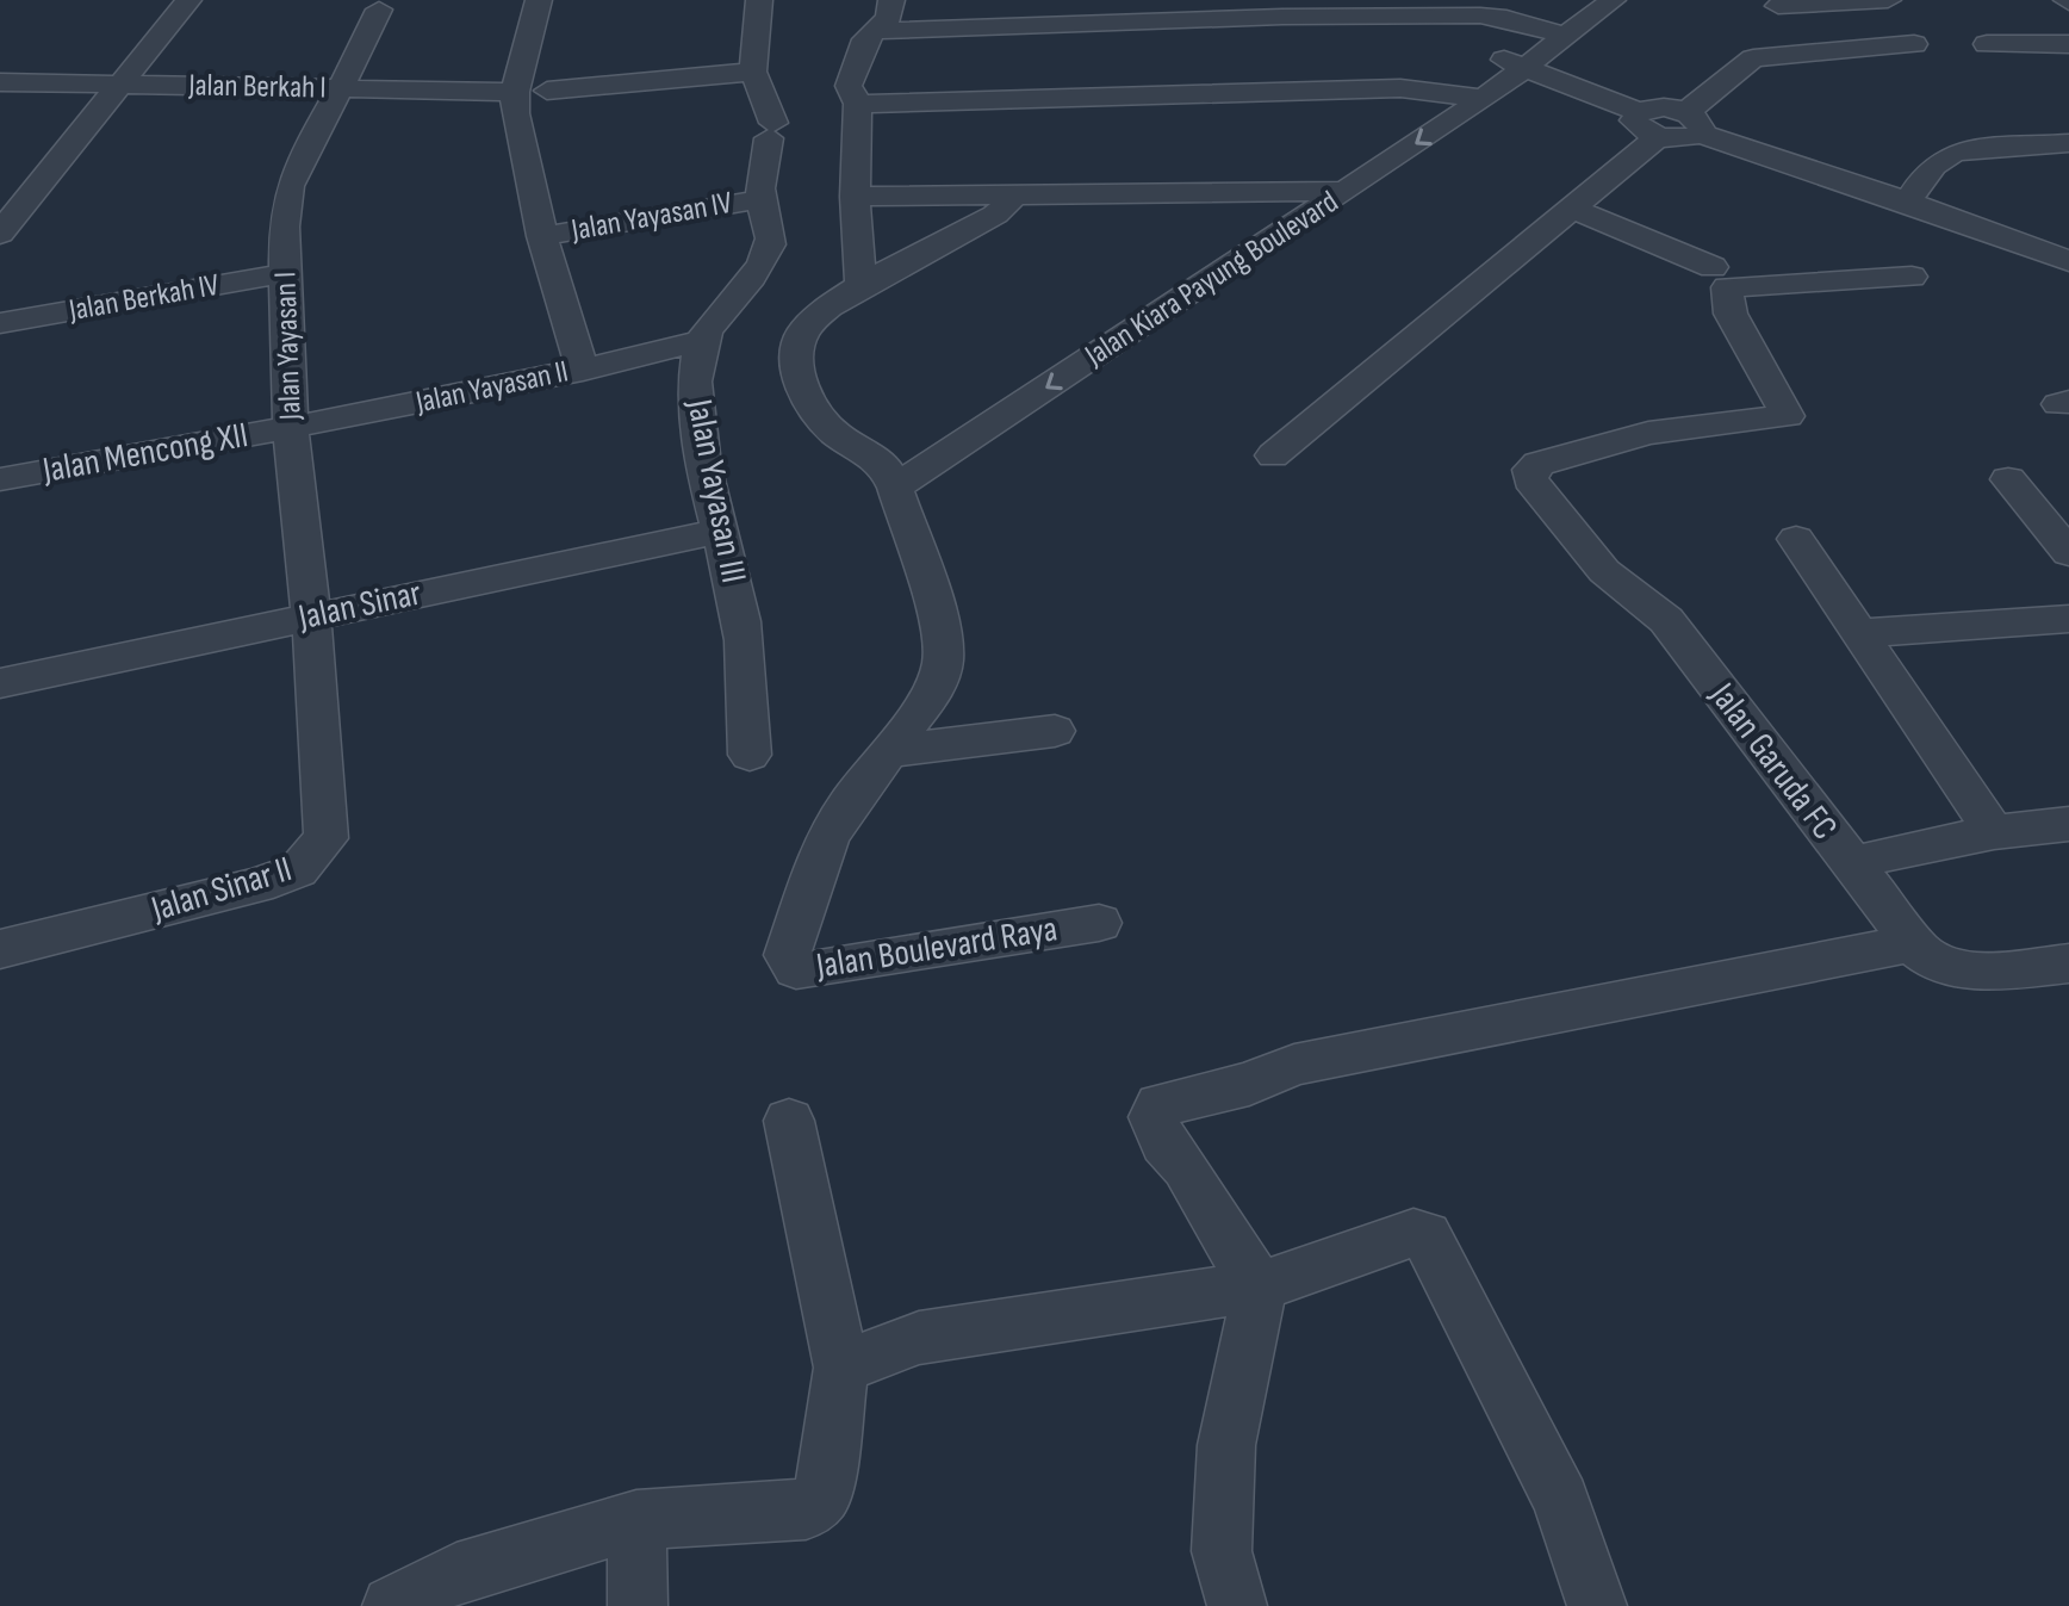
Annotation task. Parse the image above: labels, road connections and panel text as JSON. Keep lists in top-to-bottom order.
{
  "streets": {
    "street": [
      "Jalan Berkah I",
      "Jalan Yayasan IV",
      "Jalan Kiara Payung Boulevard",
      "Jalan Berkah IV",
      "Jalan Yayasan I",
      "Jalan Yayasan II",
      "Jalan Mencong XII",
      "Jalan Yayasan III",
      "Jalan Sinar",
      "Jalan Garuda FC",
      "Jalan Sinar II",
      "Jalan Boulevard Raya"
    ]
  },
  "crossings": [
    ["Jalan Berkah I", "Jalan Yayasan I"],
    ["Jalan Berkah I", "Jalan Yayasan II"],
    ["Jalan Yayasan IV", "Jalan Yayasan II"],
    ["Jalan Yayasan IV", "Jalan Yayasan III"],
    ["Jalan Kiara Payung Boulevard", "Jalan Boulevard Raya"],
    ["Jalan Berkah IV", "Jalan Yayasan I"],
    ["Jalan Yayasan I", "Jalan Yayasan II"],
    ["Jalan Yayasan I", "Jalan Mencong XII"],
    ["Jalan Yayasan I", "Jalan Sinar"],
    ["Jalan Yayasan I", "Jalan Sinar II"],
    ["Jalan Yayasan II", "Jalan Mencong XII"],
    ["Jalan Yayasan III", "Jalan Sinar"],
    ["Jalan Sinar", "Jalan Sinar II"]
  ]
}
